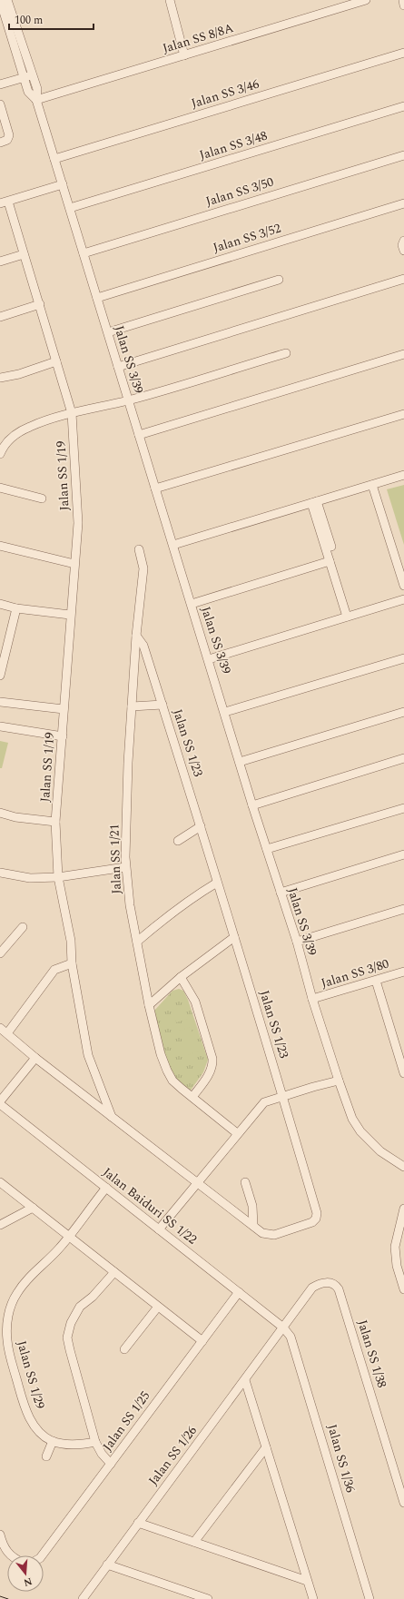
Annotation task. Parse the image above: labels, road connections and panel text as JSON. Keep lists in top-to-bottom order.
{
  "streets": {
    "street": [
      "Jalan SS 8/8A",
      "Jalan SS 3/46",
      "Jalan SS 3/48",
      "Jalan SS 3/50",
      "Jalan SS 3/52",
      "Jalan SS 3/39",
      "Jalan SS 1/19",
      "Jalan SS 1/23",
      "Jalan SS 1/21",
      "Jalan SS 3/80",
      "Jalan Baiduri SS 1/22",
      "Jalan SS 1/38",
      "Jalan SS 1/29",
      "Jalan SS 1/25",
      "Jalan SS 1/26",
      "Jalan SS 1/36"
    ]
  },
  "crossings": [
    ["Jalan SS 8/8A", "Jalan SS 3/39"],
    ["Jalan SS 3/46", "Jalan SS 3/39"],
    ["Jalan SS 3/48", "Jalan SS 3/39"],
    ["Jalan SS 3/50", "Jalan SS 3/39"],
    ["Jalan SS 3/52", "Jalan SS 3/39"],
    ["Jalan SS 3/39", "Jalan SS 3/80"],
    ["Jalan SS 1/19", "Jalan SS 1/23"],
    ["Jalan SS 1/23", "Jalan SS 1/21"],
    ["Jalan Baiduri SS 1/22", "Jalan SS 1/38"],
    ["Jalan Baiduri SS 1/22", "Jalan SS 1/29"],
    ["Jalan Baiduri SS 1/22", "Jalan SS 1/25"],
    ["Jalan Baiduri SS 1/22", "Jalan SS 1/26"],
    ["Jalan Baiduri SS 1/22", "Jalan SS 1/36"],
    ["Jalan SS 1/38", "Jalan SS 1/26"],
    ["Jalan SS 1/38", "Jalan SS 1/36"],
    ["Jalan SS 1/26", "Jalan SS 1/36"]
  ],
  "scale_bar": "100 m",
  "north": "bottom"
}
